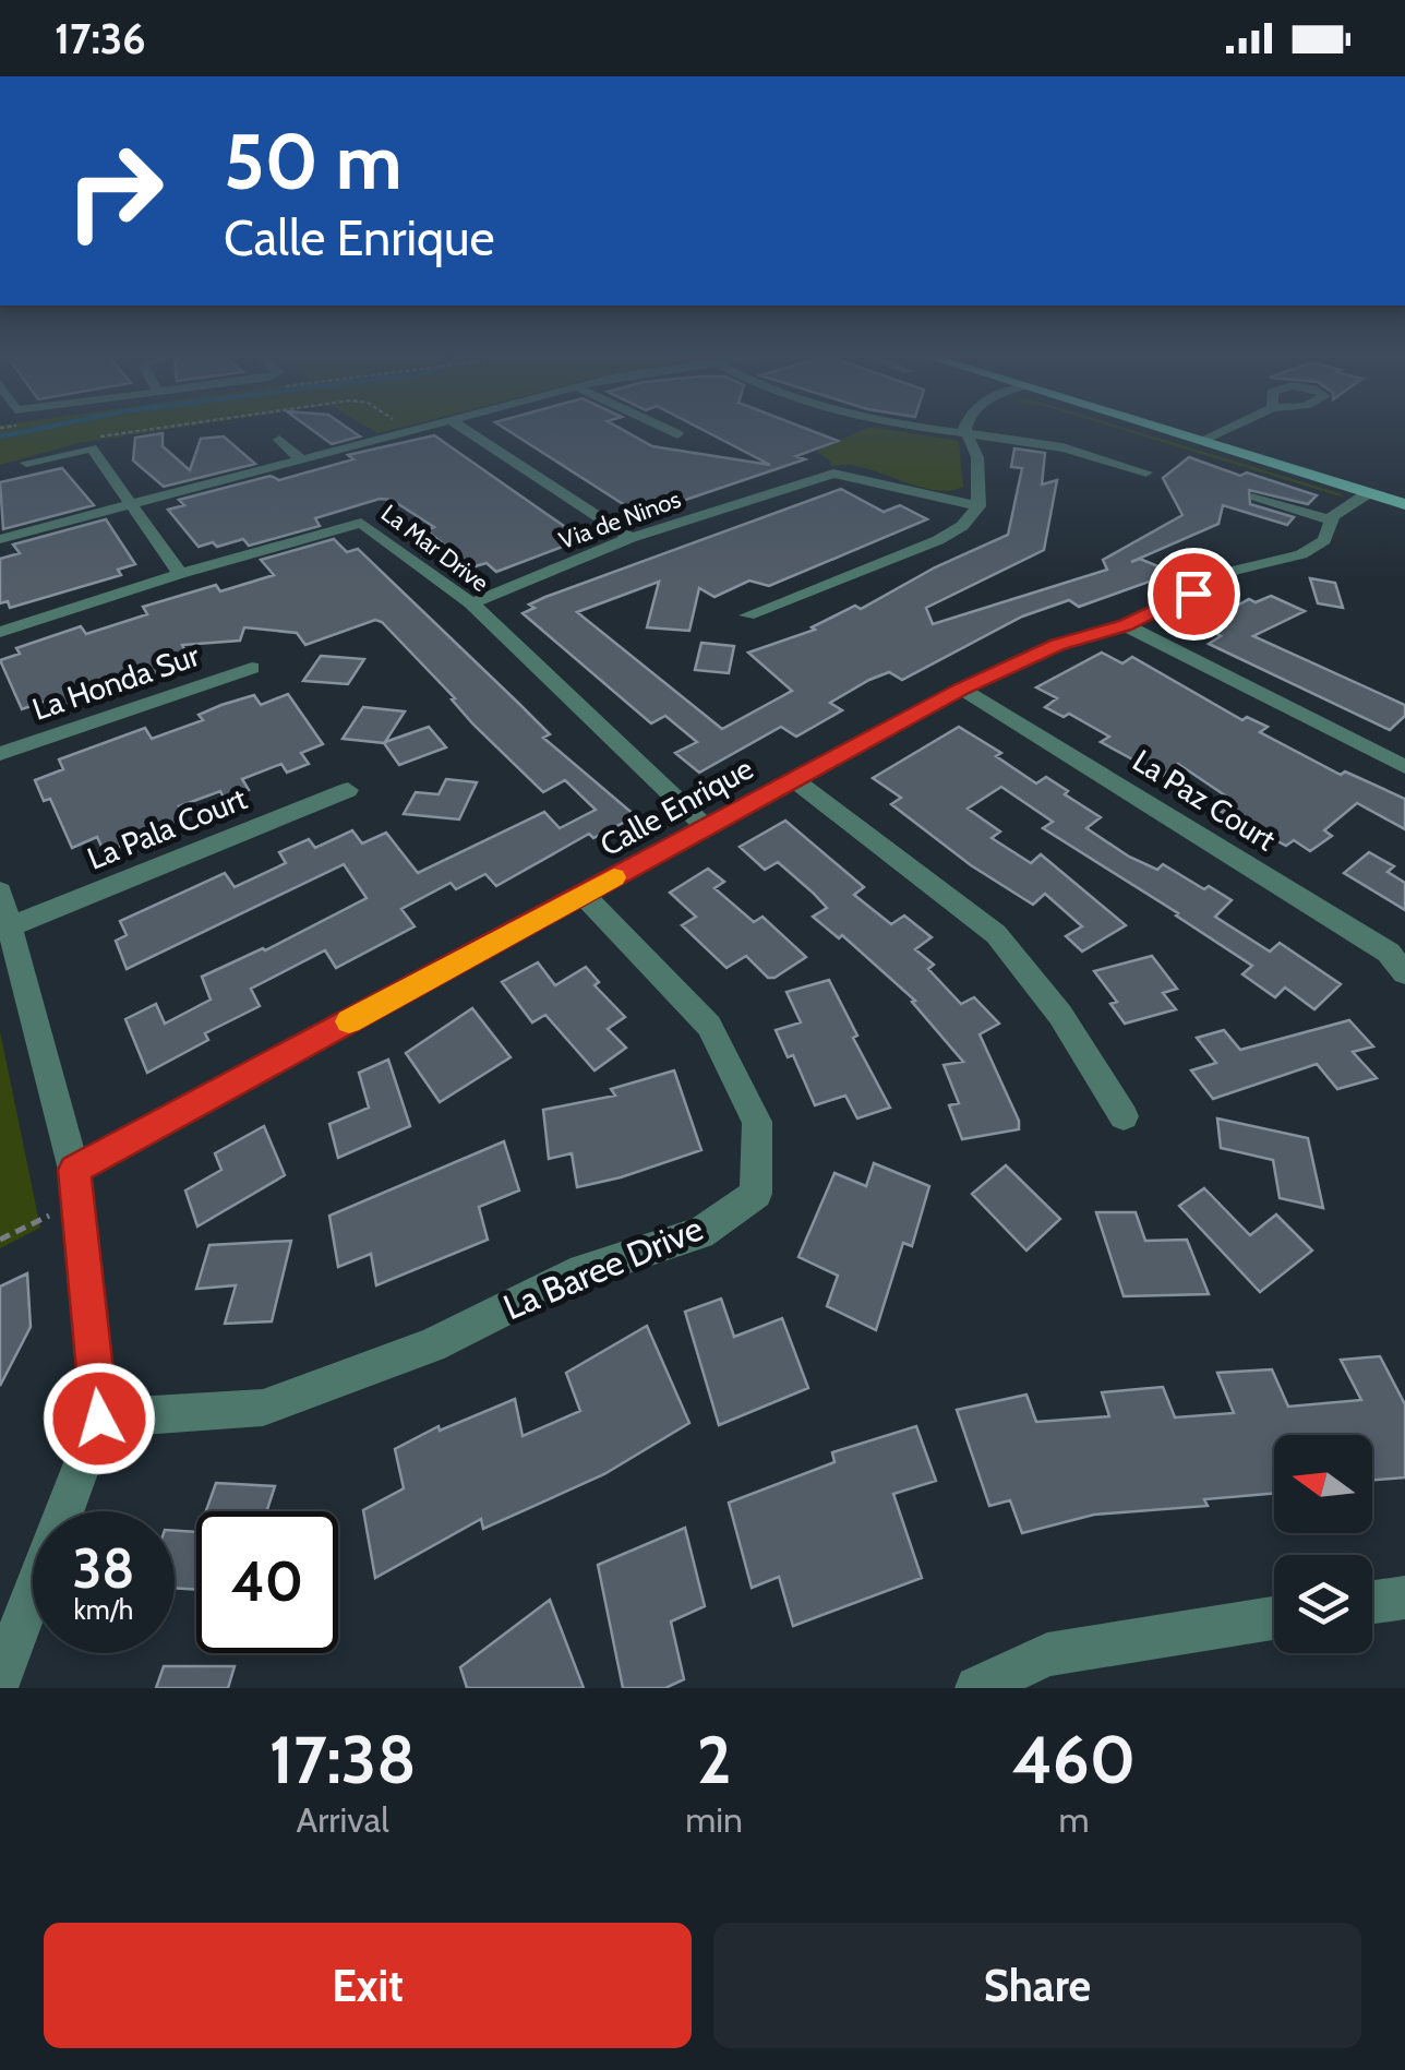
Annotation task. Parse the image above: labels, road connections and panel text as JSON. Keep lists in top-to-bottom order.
{
  "streets": {
    "street": [
      "Via de Ninos",
      "La Mar Drive",
      "La Honda Sur",
      "La Paz Court",
      "Calle Enrique",
      "La Pala Court",
      "La Baree Drive"
    ]
  },
  "crossings": [
    ["Via de Ninos", "La Mar Drive"],
    ["La Mar Drive", "Calle Enrique"],
    ["La Paz Court", "Calle Enrique"],
    ["Calle Enrique", "La Baree Drive"]
  ],
  "north": "left",
  "page": {
    "status": "17:36",
    "turn": ["50 m", "Calle Enrique"],
    "speed": "38 km/h",
    "limit": "40",
    "eta": [
      "17:38",
      "Arrival",
      "2",
      "min",
      "460",
      "m"
    ],
    "buttons": ["Exit", "Share"]
  }
}
